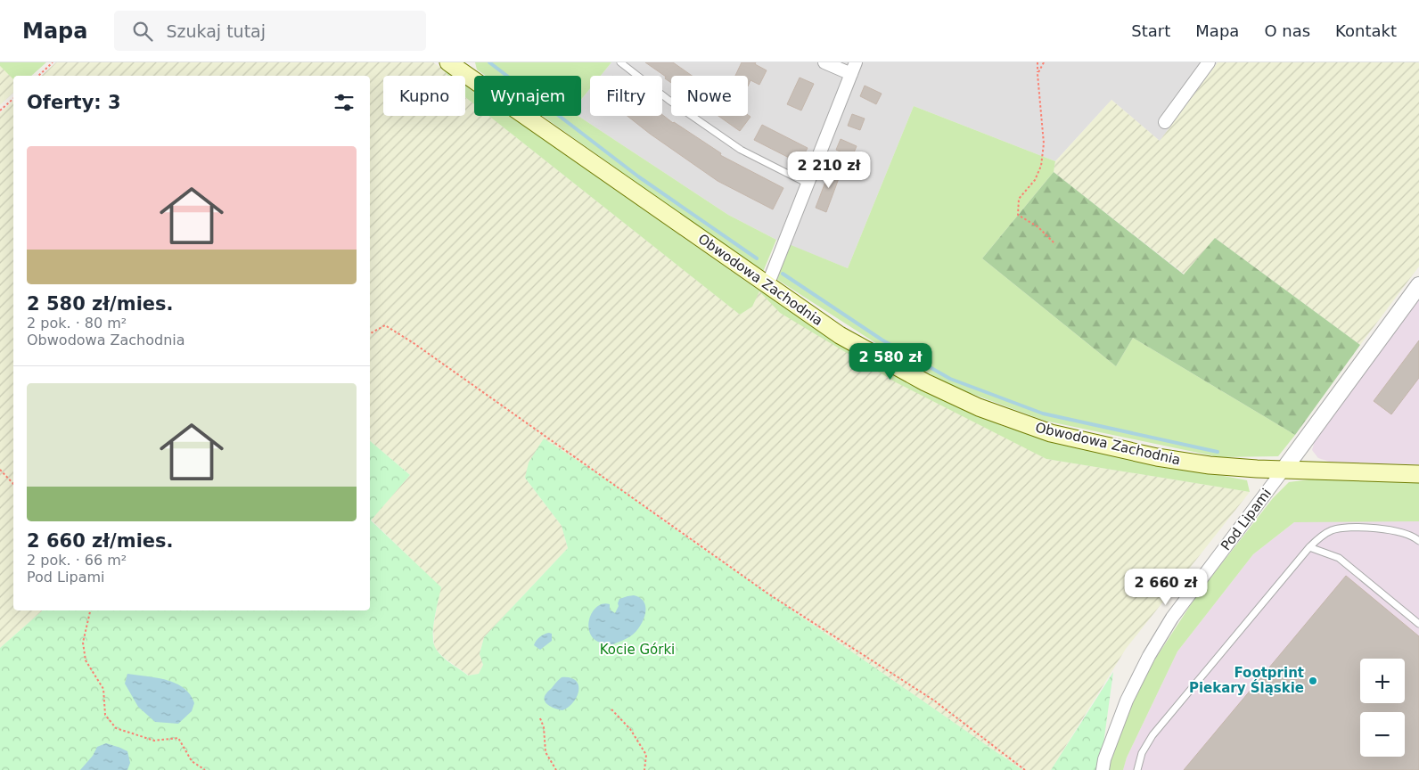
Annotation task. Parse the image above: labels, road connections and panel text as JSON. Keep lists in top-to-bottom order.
{
  "streets": {
    "main road": ["Obwodowa Zachodnia"],
    "street": ["Pod Lipami"]
  },
  "crossings": [
    ["Obwodowa Zachodnia", "Pod Lipami"]
  ],
  "parks": ["Kocie Górki"],
  "places": ["Footprint Piekary Śląskie"],
  "page": {
    "header": "Mapa",
    "search": "Szukaj tutaj",
    "nav": [
      "Start",
      "Mapa",
      "O nas",
      "Kontakt"
    ],
    "chip": [
      "Kupno",
      "Wynajem",
      "Filtry",
      "Nowe"
    ],
    "heading": "Oferty: 3",
    "list": [
      {
        "name": "2 580 zł/mies.",
        "note": "2 pok. · 80 m² · Obwodowa Zachodnia"
      },
      {
        "name": "2 660 zł/mies.",
        "note": "2 pok. · 66 m² · Pod Lipami"
      }
    ],
    "price": ["2 210 zł", "2 580 zł", "2 660 zł"],
    "map_buttons": ["+", "−"]
  }
}
